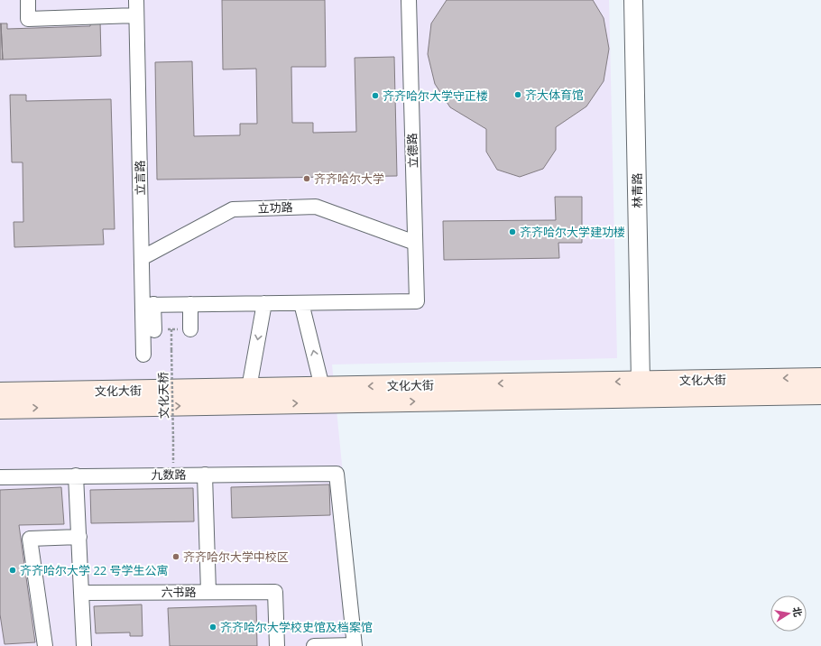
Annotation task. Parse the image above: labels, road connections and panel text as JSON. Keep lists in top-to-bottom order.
{
  "streets": {
    "main road": ["文化大街"],
    "street": [
      "立德路",
      "立言路",
      "林青路",
      "立功路",
      "九数路",
      "六书路"
    ],
    "path": ["文化天桥"]
  },
  "crossings": [
    ["立德路", "立功路"],
    ["立言路", "立功路"],
    ["林青路", "文化大街"]
  ],
  "places": [
    "齐大体育馆",
    "齐齐哈尔大学守正楼",
    "齐齐哈尔大学",
    "齐齐哈尔大学建功楼",
    "齐齐哈尔大学中校区",
    "齐齐哈尔大学 22 号学生公寓",
    "齐齐哈尔大学校史馆及档案馆"
  ],
  "north": "right"
}
